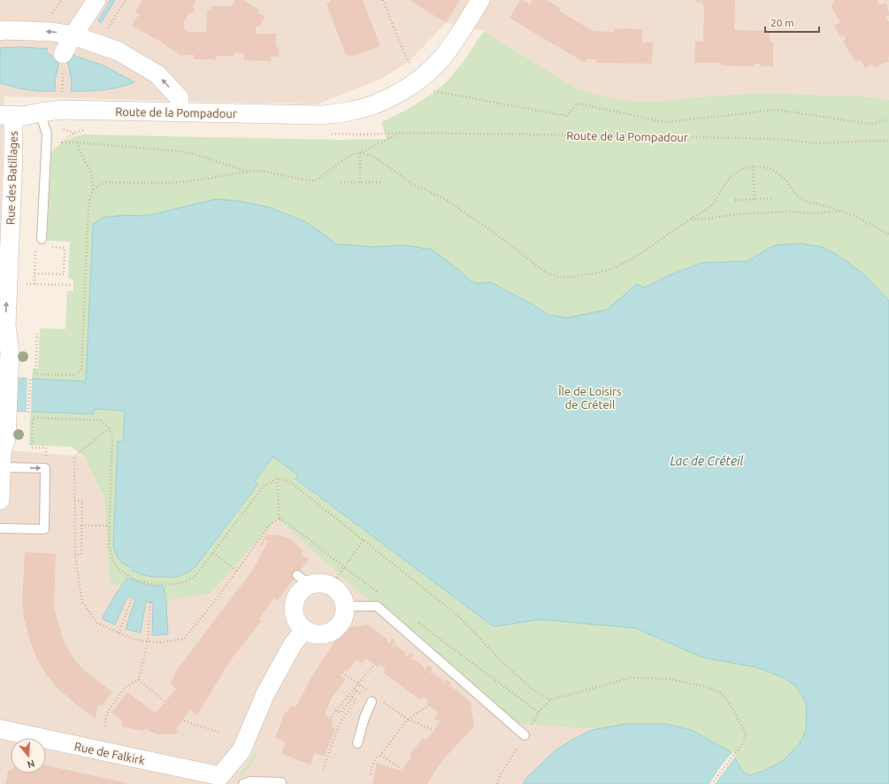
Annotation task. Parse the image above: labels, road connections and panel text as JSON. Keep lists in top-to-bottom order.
{
  "streets": {
    "street": ["Route de la Pompadour", "Rue des Batillages", "Rue de Falkirk"]
  },
  "crossings": [
    ["Route de la Pompadour", "Rue des Batillages"]
  ],
  "one_way": ["Rue des Batillages"],
  "water": ["Lac de Créteil"],
  "parks": ["Île de Loisirs de Créteil"],
  "scale_bar": "20 m",
  "north": "bottom"
}
